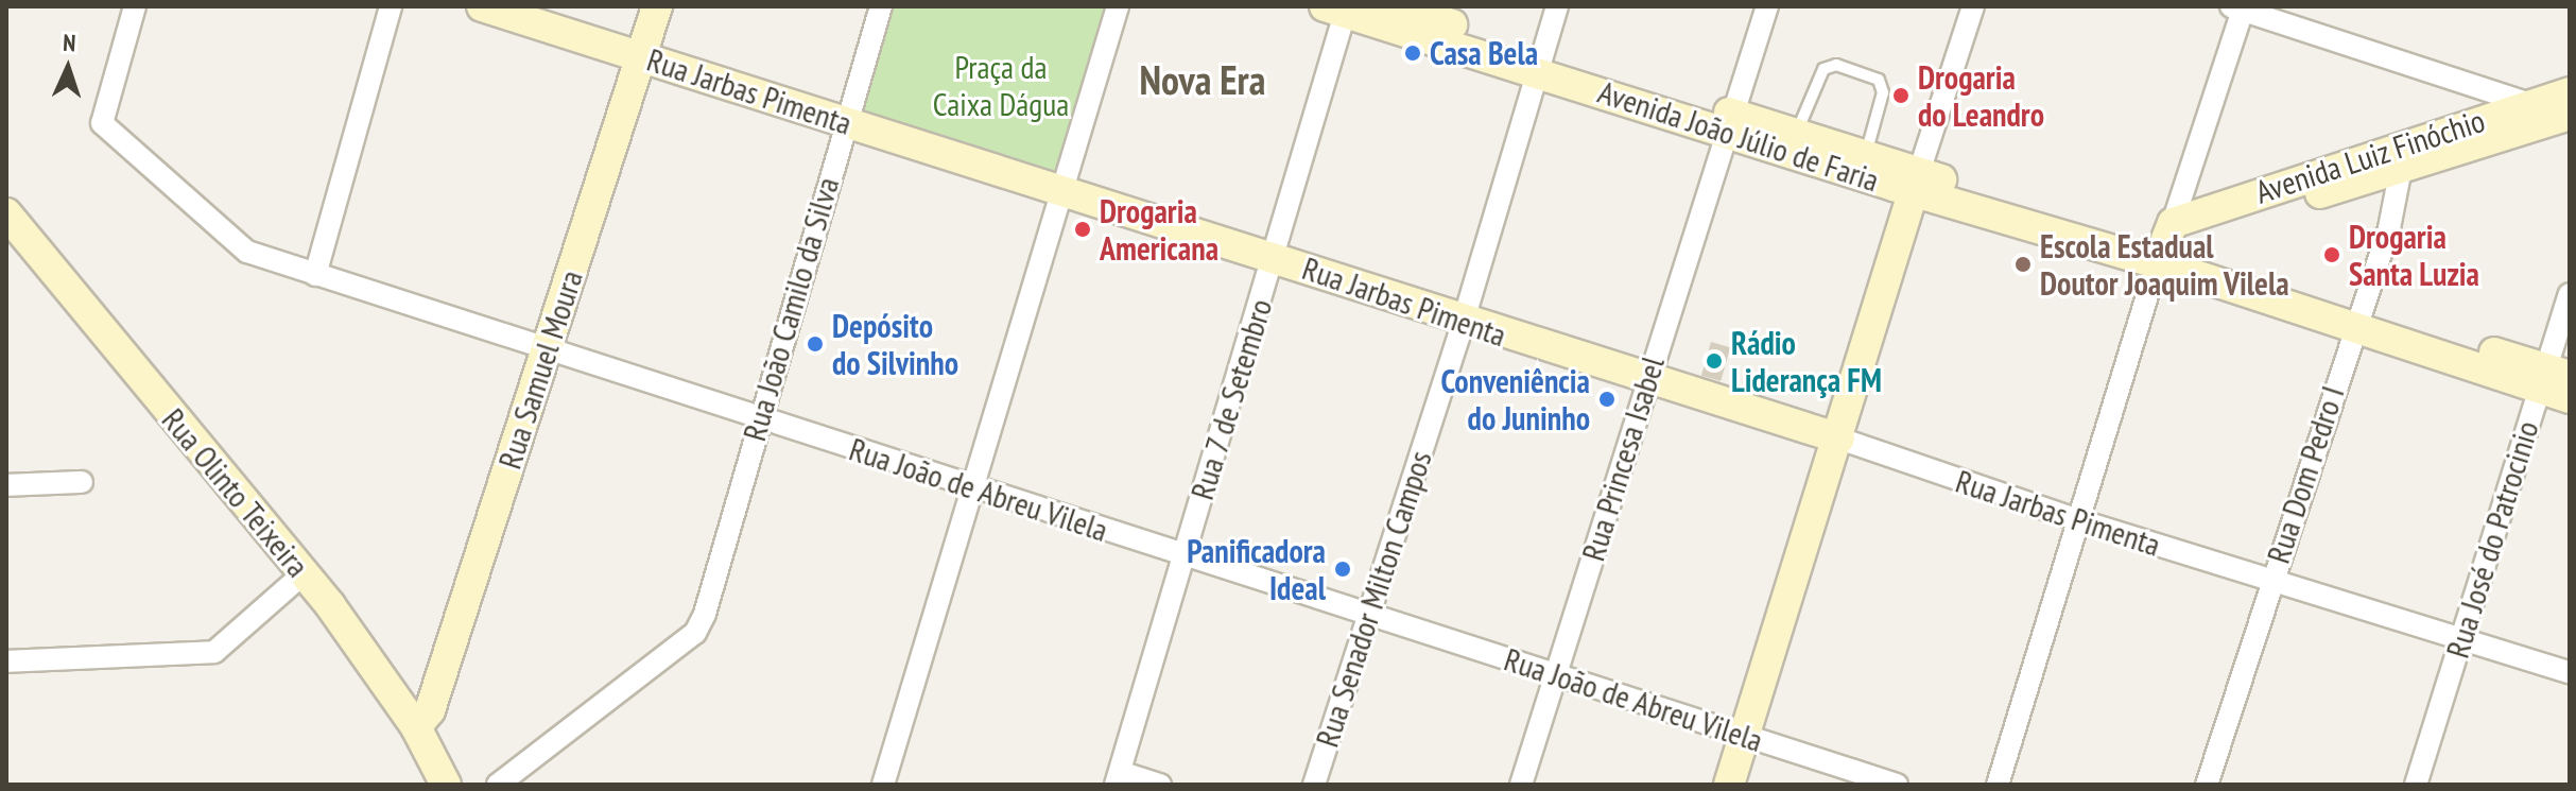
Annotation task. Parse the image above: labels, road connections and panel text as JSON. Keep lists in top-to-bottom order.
{
  "streets": {
    "street": [
      "Rua Jarbas Pimenta",
      "Avenida João Júlio de Faria",
      "Avenida Luiz Finóchio",
      "Rua João Camilo da Silva",
      "Rua Samuel Moura",
      "Rua 7 de Setembro",
      "Rua Princesa Isabel",
      "Rua Dom Pedro I",
      "Rua João de Abreu Vilela",
      "Rua Olinto Teixeira",
      "Rua José do Patrocinio",
      "Rua Senador Milton Campos"
    ]
  },
  "crossings": [
    ["Rua Jarbas Pimenta", "Rua João Camilo da Silva"],
    ["Rua Jarbas Pimenta", "Rua Samuel Moura"],
    ["Rua Jarbas Pimenta", "Rua 7 de Setembro"],
    ["Rua Jarbas Pimenta", "Rua Princesa Isabel"],
    ["Rua Jarbas Pimenta", "Rua Dom Pedro I"],
    ["Rua Jarbas Pimenta", "Rua José do Patrocinio"],
    ["Rua Jarbas Pimenta", "Rua Senador Milton Campos"],
    ["Avenida João Júlio de Faria", "Avenida Luiz Finóchio"],
    ["Avenida João Júlio de Faria", "Rua 7 de Setembro"],
    ["Avenida João Júlio de Faria", "Rua Princesa Isabel"],
    ["Avenida João Júlio de Faria", "Rua Dom Pedro I"],
    ["Avenida João Júlio de Faria", "Rua José do Patrocinio"],
    ["Avenida João Júlio de Faria", "Rua Senador Milton Campos"],
    ["Avenida Luiz Finóchio", "Rua Dom Pedro I"],
    ["Rua João Camilo da Silva", "Rua João de Abreu Vilela"],
    ["Rua Samuel Moura", "Rua João de Abreu Vilela"],
    ["Rua Samuel Moura", "Rua Olinto Teixeira"],
    ["Rua 7 de Setembro", "Rua João de Abreu Vilela"],
    ["Rua Princesa Isabel", "Rua João de Abreu Vilela"],
    ["Rua João de Abreu Vilela", "Rua Senador Milton Campos"]
  ],
  "districts": ["Nova Era"],
  "parks": ["Praça da Caixa Dágua"],
  "places": [
    "Casa Bela",
    "Drogaria do Leandro",
    "Drogaria Americana",
    "Drogaria Santa Luzia",
    "Escola Estadual Doutor Joaquim Vilela",
    "Depósito do Silvinho",
    "Rádio Liderança FM",
    "Conveniência do Juninho",
    "Panificadora Ideal"
  ],
  "north": "top"
}
